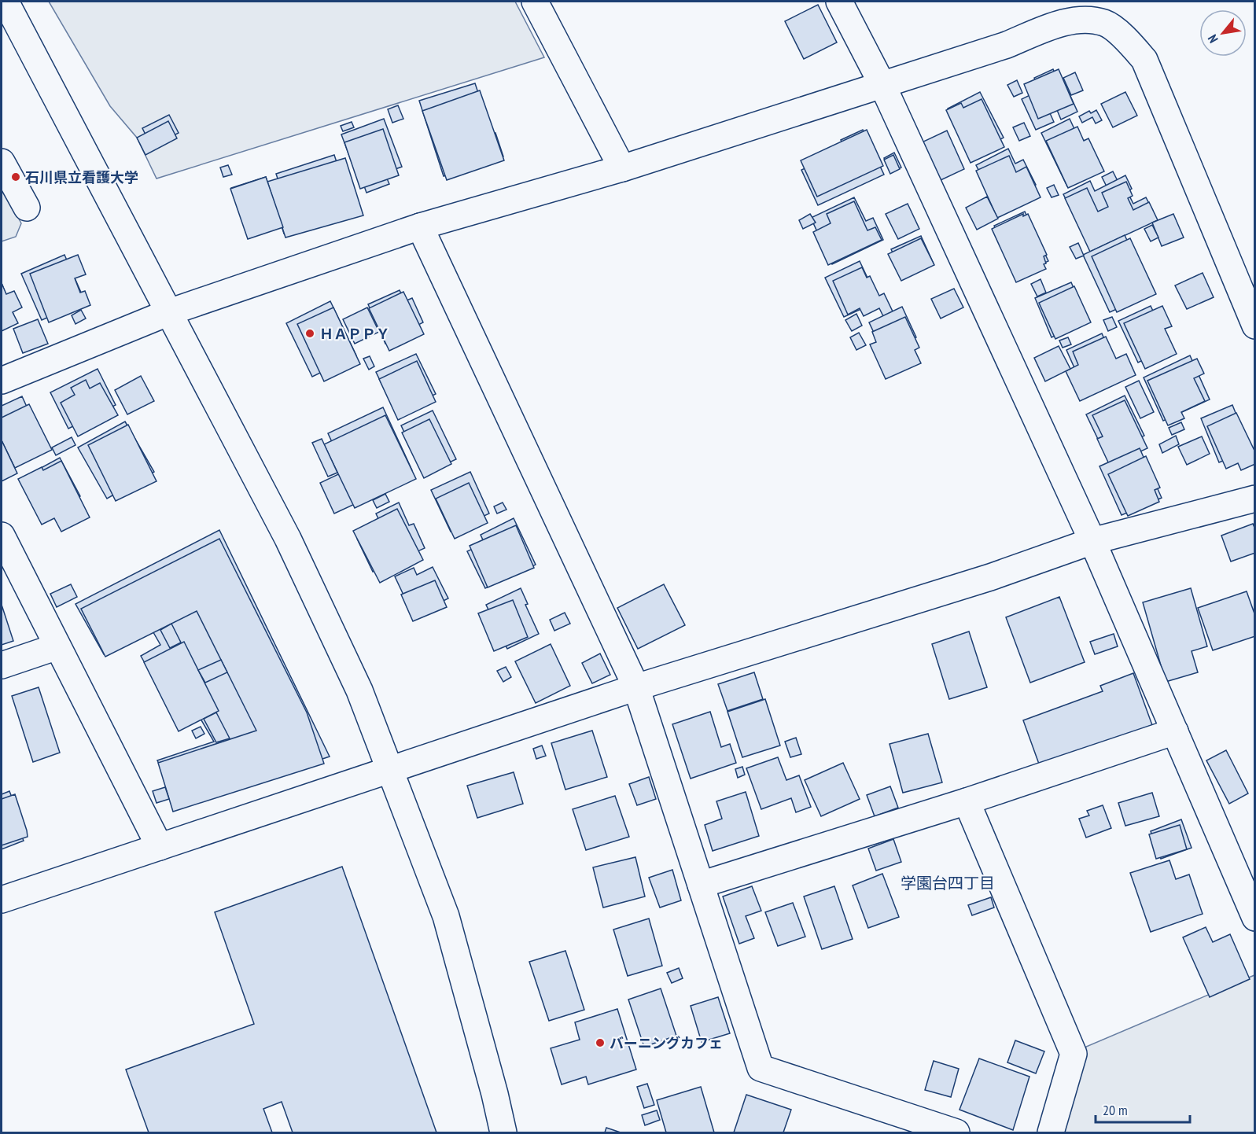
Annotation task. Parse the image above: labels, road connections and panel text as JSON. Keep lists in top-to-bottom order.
{
  "districts": ["学園台四丁目"],
  "places": ["石川県立看護大学", "ＨＡＰＰＹ", "バーニングカフェ"],
  "scale_bar": "20 m",
  "north": "bottom left"
}
